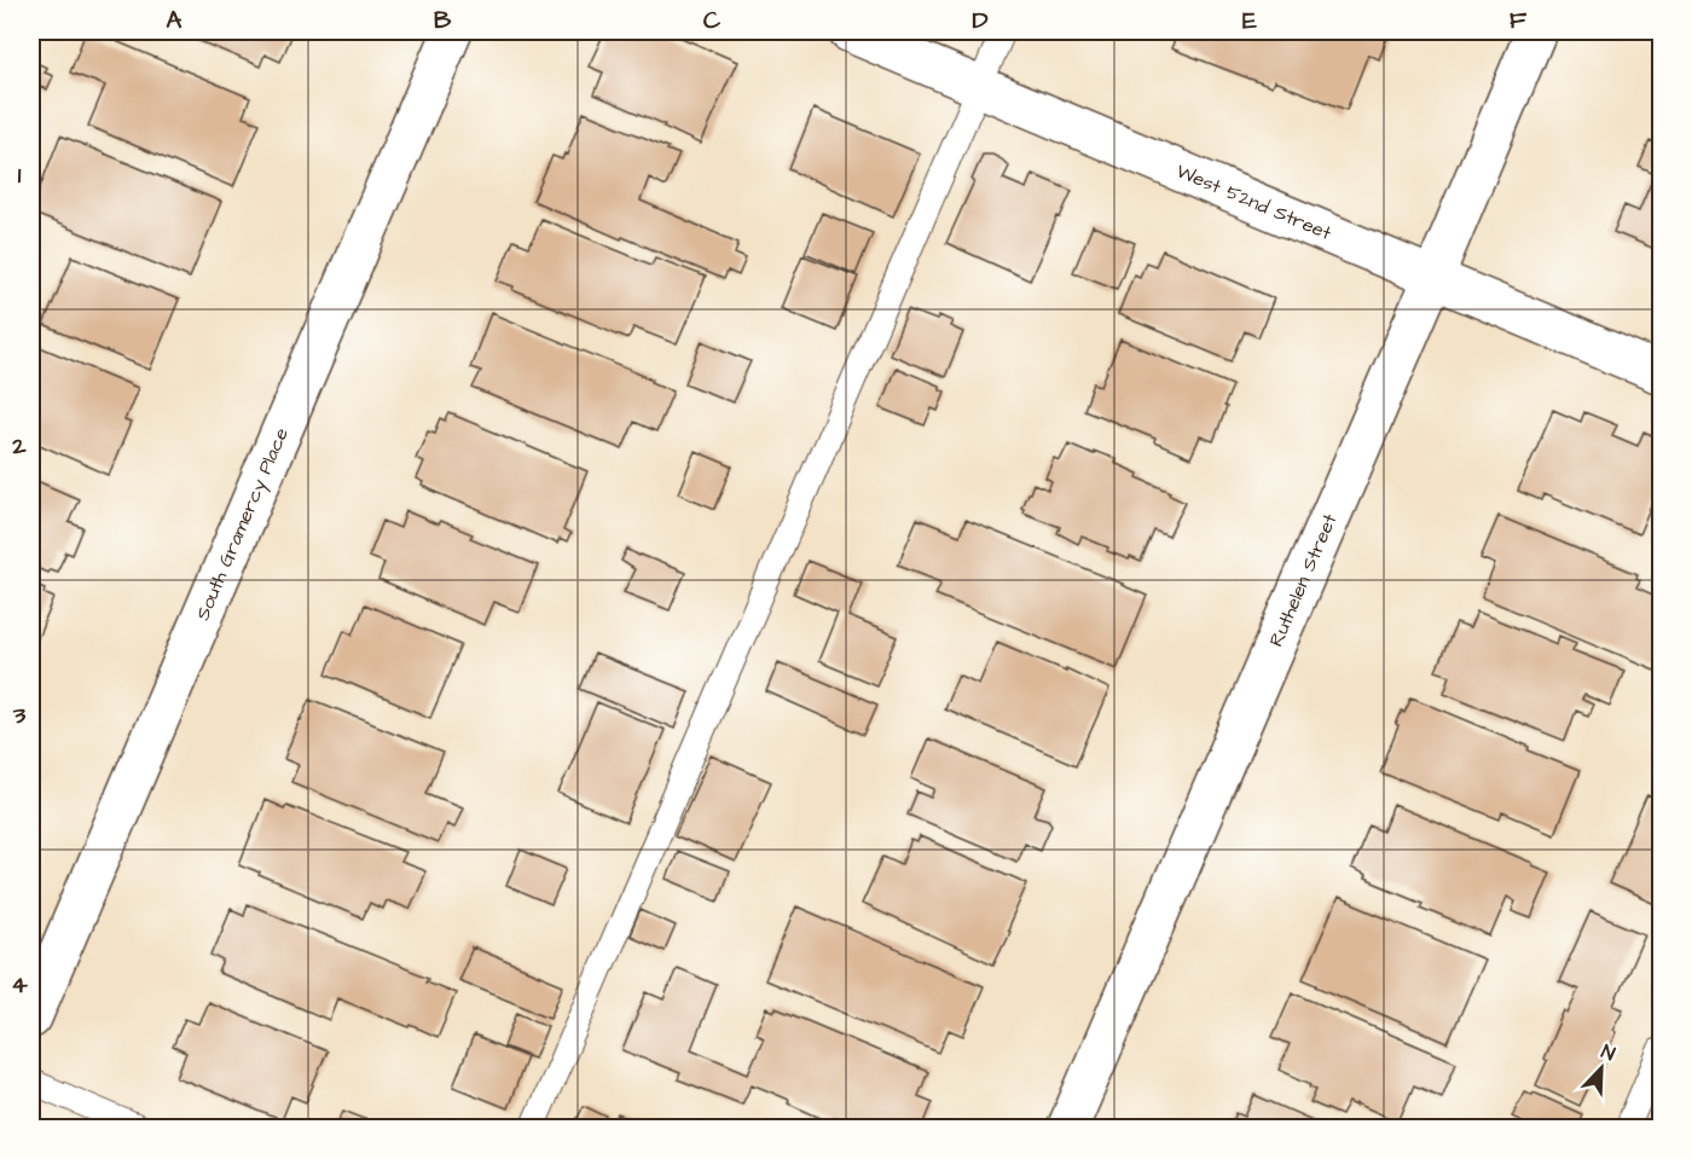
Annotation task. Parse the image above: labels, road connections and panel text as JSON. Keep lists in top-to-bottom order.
{
  "streets": {
    "street": ["West 52nd Street", "South Gramercy Place", "Ruthelen Street"]
  },
  "crossings": [
    ["West 52nd Street", "Ruthelen Street"]
  ],
  "north": "top right",
  "grid": {
    "columns": [
      "A",
      "B",
      "C",
      "D",
      "E",
      "F"
    ],
    "rows": [
      "1",
      "2",
      "3",
      "4"
    ]
  }
}
